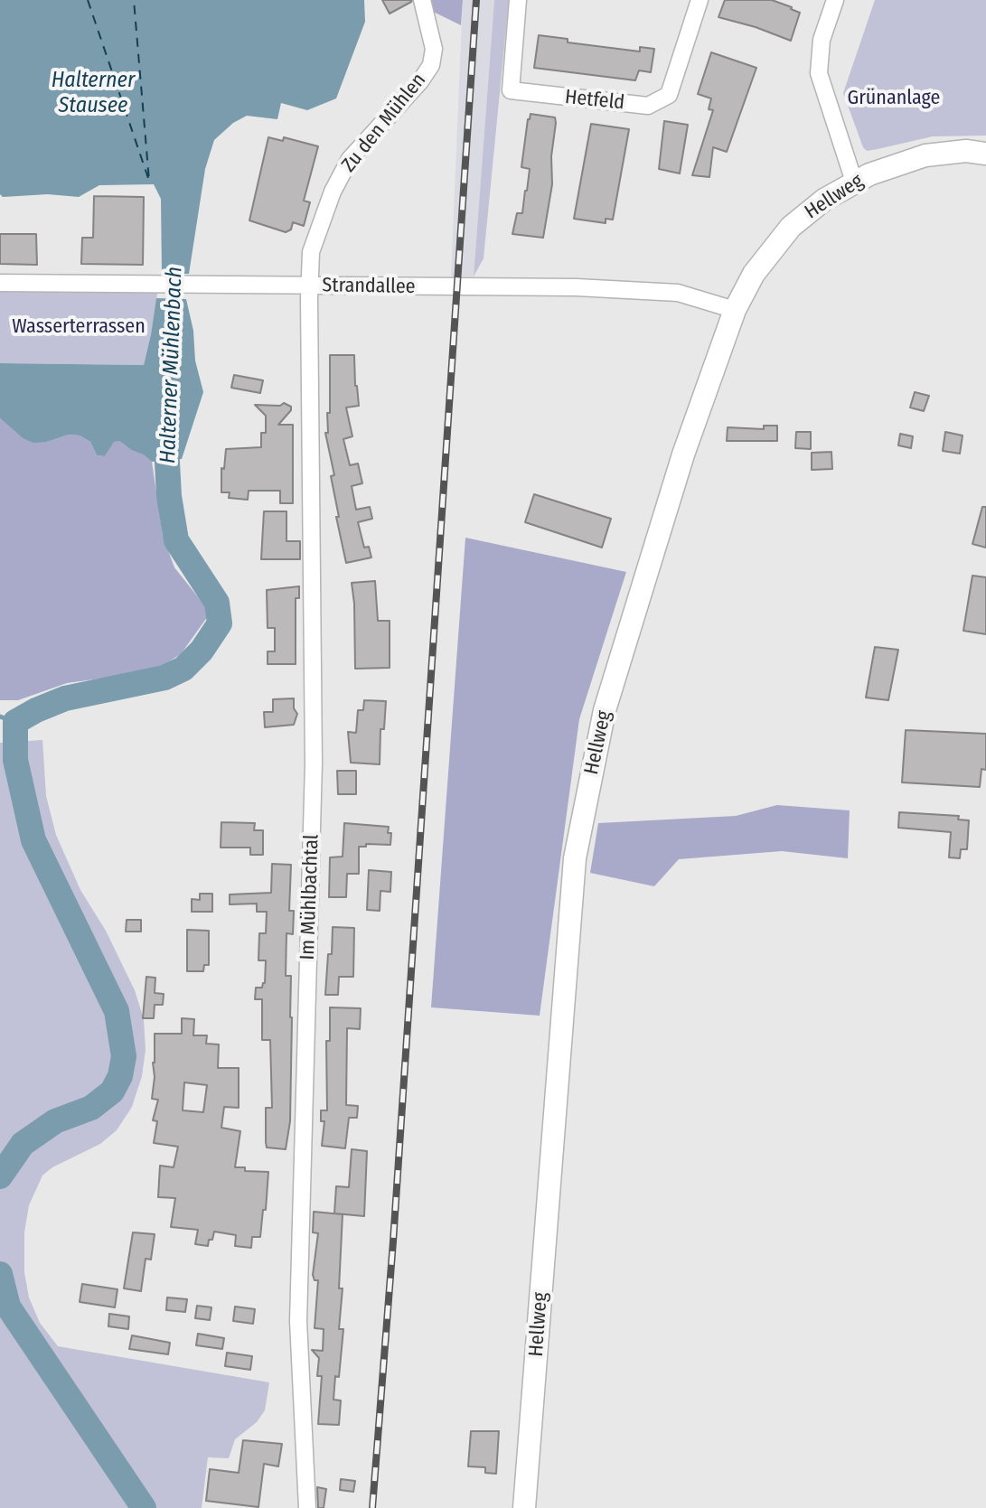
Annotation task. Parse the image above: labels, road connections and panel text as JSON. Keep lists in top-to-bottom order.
{
  "streets": {
    "street": [
      "Hetfeld",
      "Zu den Mühlen",
      "Hellweg",
      "Strandallee",
      "Im Mühlbachtal"
    ]
  },
  "crossings": [
    ["Zu den Mühlen", "Strandallee"],
    ["Zu den Mühlen", "Im Mühlbachtal"],
    ["Hellweg", "Strandallee"],
    ["Strandallee", "Im Mühlbachtal"]
  ],
  "water": ["Halterner Stausee", "Halterner Mühlenbach"],
  "parks": ["Grünanlage", "Wasserterrassen"]
}
